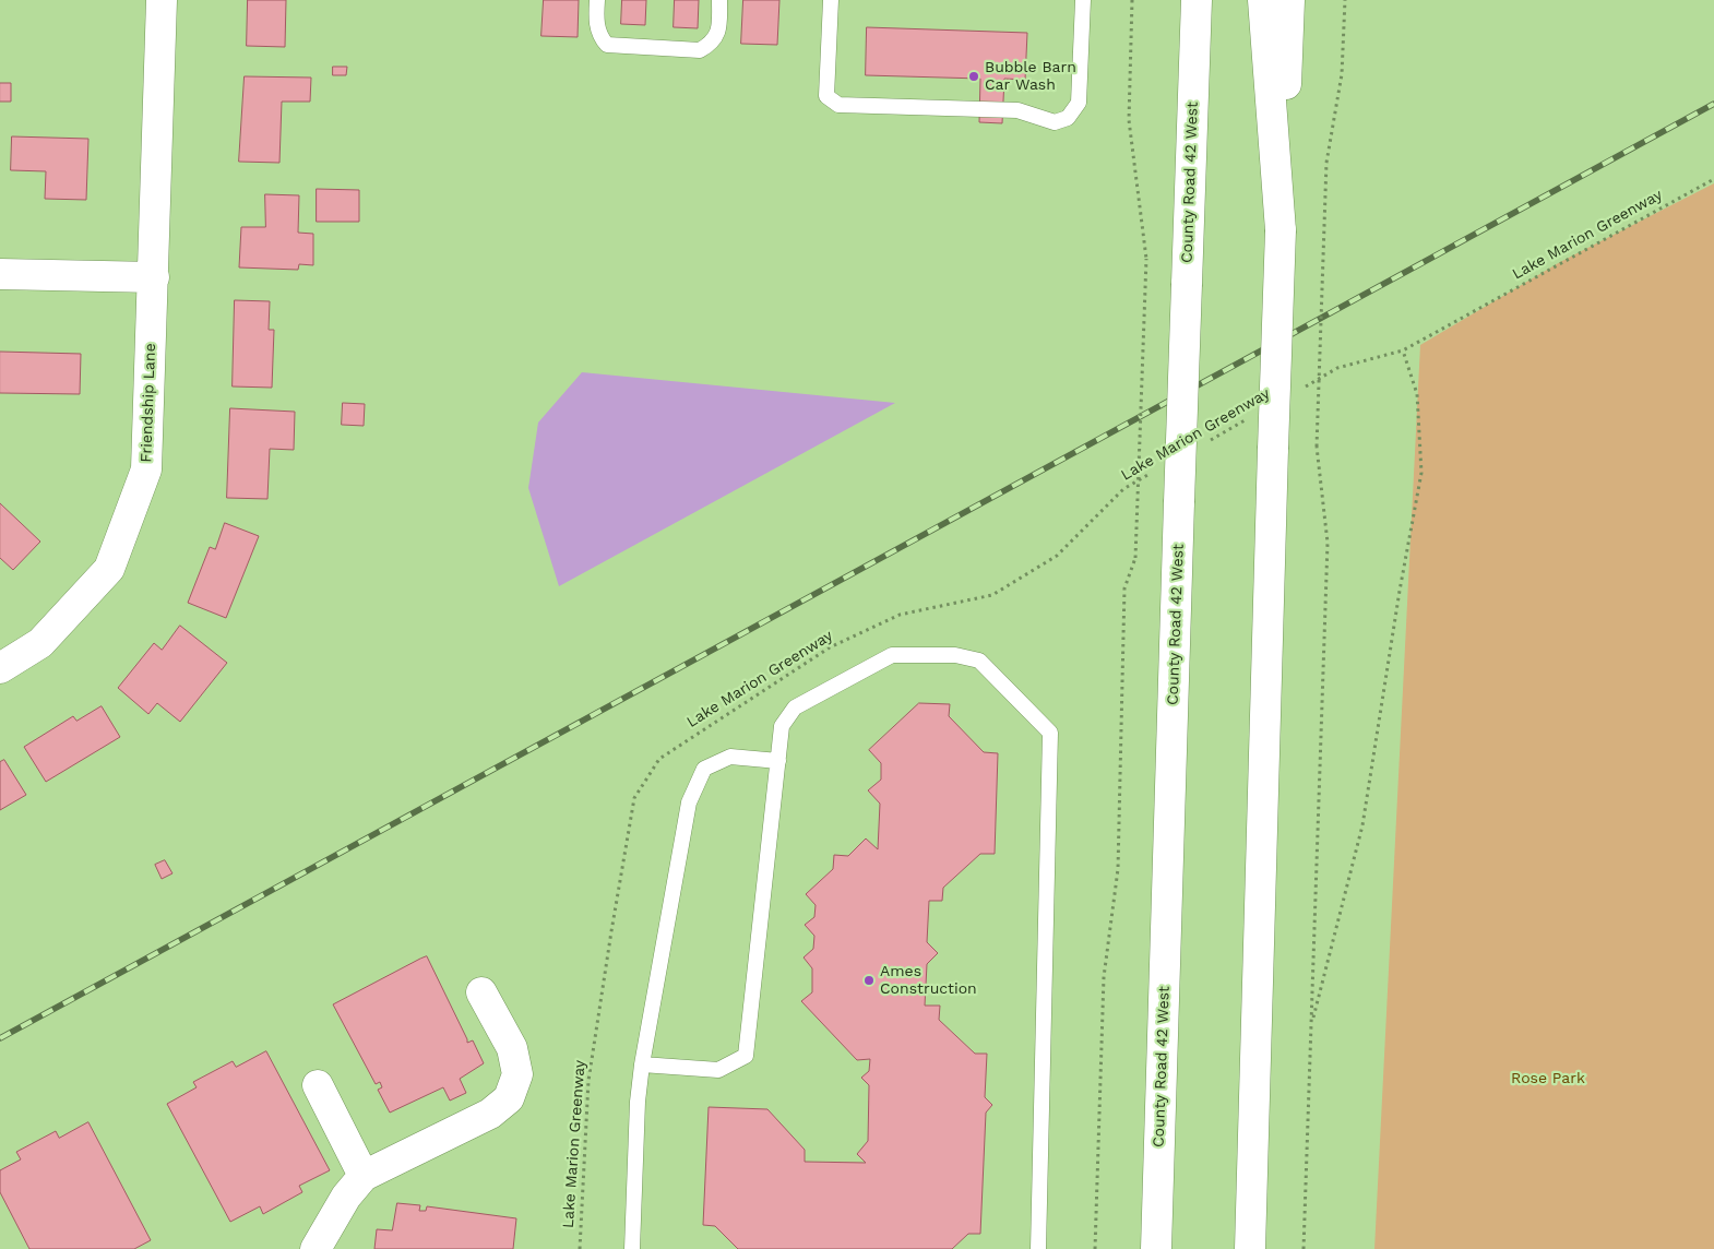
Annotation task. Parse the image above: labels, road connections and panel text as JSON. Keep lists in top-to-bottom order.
{
  "streets": {
    "main road": ["County Road 42 West", "Friendship Lane"],
    "path": ["Lake Marion Greenway"]
  },
  "parks": ["Rose Park"],
  "places": ["Bubble Barn Car Wash", "Ames Construction"]
}
